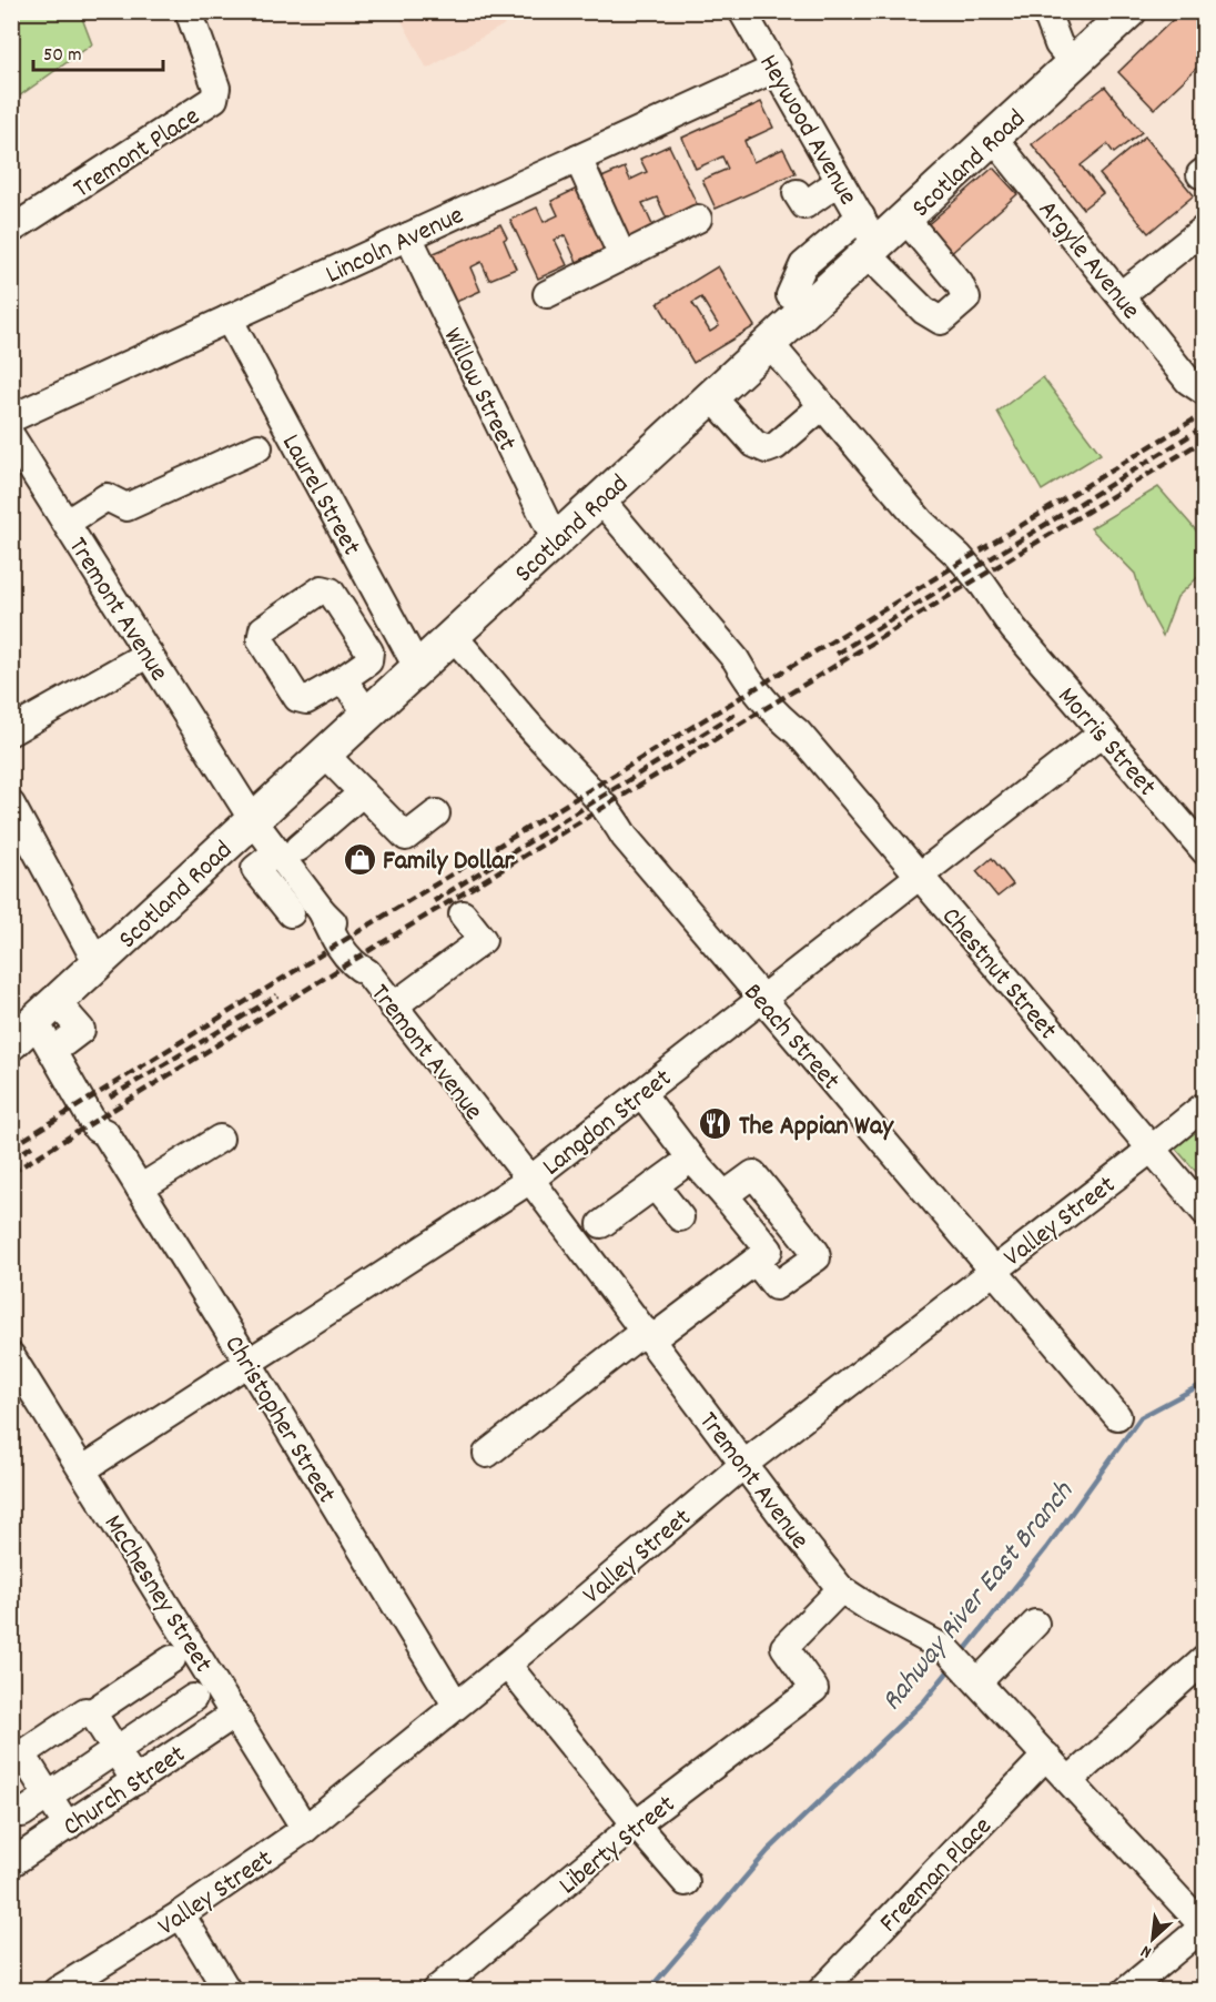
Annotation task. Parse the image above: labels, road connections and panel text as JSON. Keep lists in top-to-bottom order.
{
  "streets": {
    "main road": ["Scotland Road"],
    "street": [
      "Heywood Avenue",
      "Tremont Place",
      "Lincoln Avenue",
      "Argyle Avenue",
      "Willow Street",
      "Laurel Street",
      "Tremont Avenue",
      "Morris Street",
      "Chestnut Street",
      "Beach Street",
      "Langdon Street",
      "Valley Street",
      "Christopher Street",
      "McChesney Street",
      "Church Street",
      "Liberty Street",
      "Freeman Place"
    ]
  },
  "crossings": [
    ["Heywood Avenue", "Scotland Road"],
    ["Heywood Avenue", "Lincoln Avenue"],
    ["Scotland Road", "Argyle Avenue"],
    ["Scotland Road", "Willow Street"],
    ["Scotland Road", "Laurel Street"],
    ["Scotland Road", "Tremont Avenue"],
    ["Scotland Road", "Morris Street"],
    ["Scotland Road", "Chestnut Street"],
    ["Scotland Road", "Beach Street"],
    ["Scotland Road", "Christopher Street"],
    ["Lincoln Avenue", "Willow Street"],
    ["Lincoln Avenue", "Laurel Street"],
    ["Tremont Avenue", "Langdon Street"],
    ["Tremont Avenue", "Valley Street"],
    ["Tremont Avenue", "Liberty Street"],
    ["Tremont Avenue", "Freeman Place"],
    ["Morris Street", "Langdon Street"],
    ["Chestnut Street", "Langdon Street"],
    ["Chestnut Street", "Valley Street"],
    ["Beach Street", "Langdon Street"],
    ["Beach Street", "Valley Street"],
    ["Langdon Street", "Christopher Street"],
    ["Langdon Street", "McChesney Street"],
    ["Valley Street", "Christopher Street"],
    ["Valley Street", "McChesney Street"],
    ["McChesney Street", "Church Street"]
  ],
  "water": ["Rahway River East Branch"],
  "places": {
    "shop": ["Family Dollar"],
    "restaurant": ["The Appian Way"]
  },
  "scale_bar": "50 m",
  "north": "bottom left"
}
